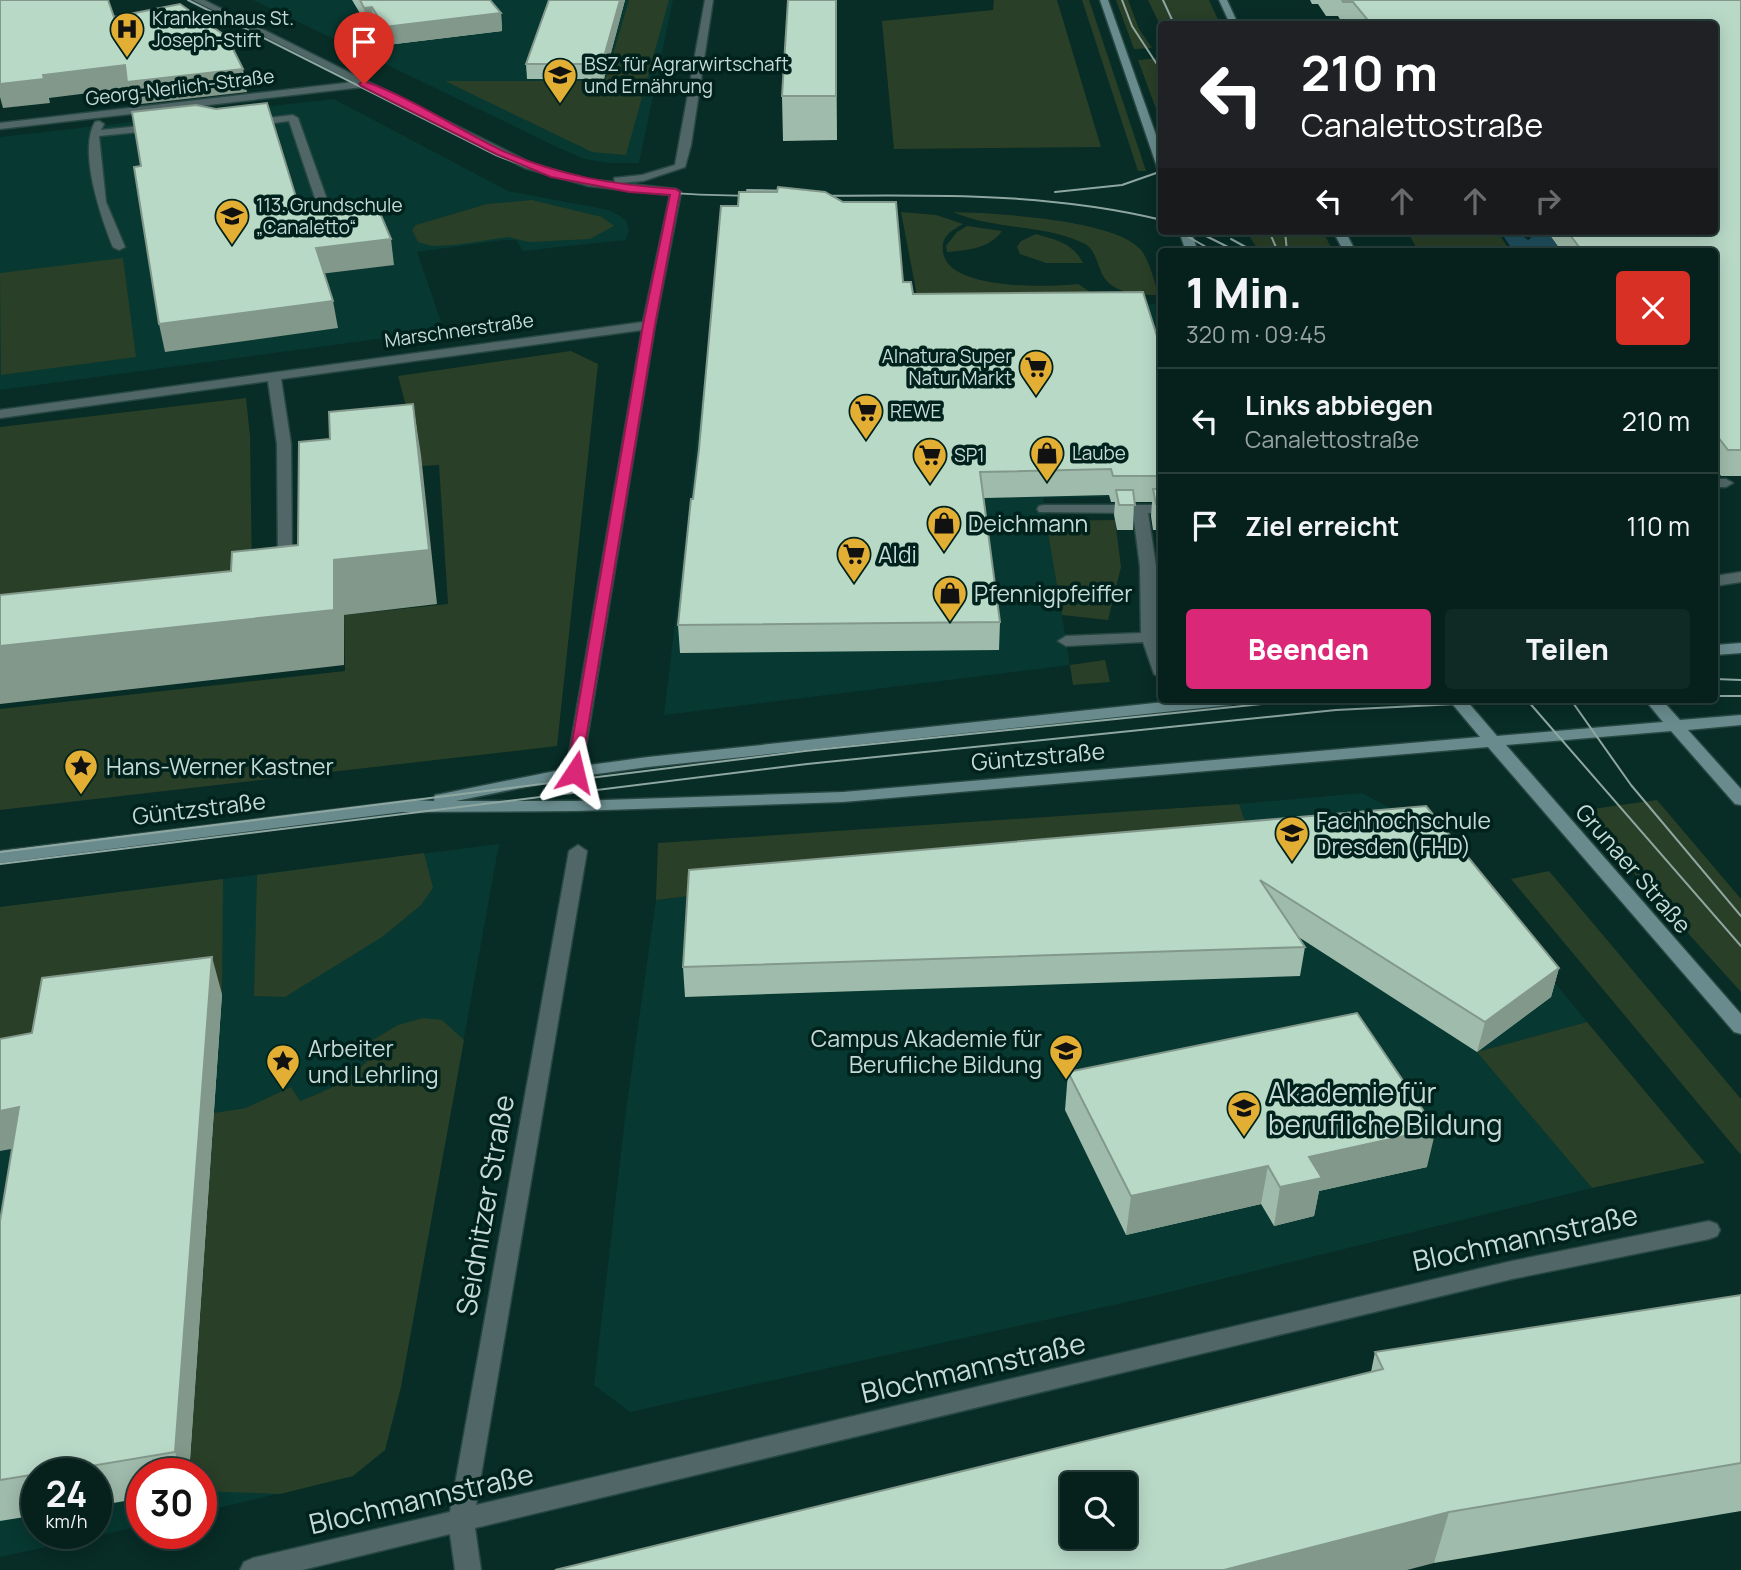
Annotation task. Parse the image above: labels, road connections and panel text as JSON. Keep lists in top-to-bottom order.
{
  "streets": {
    "main road": ["Güntzstraße", "Grunaer Straße"],
    "street": [
      "Georg-Nerlich-Straße",
      "Marschnerstraße",
      "Seidnitzer Straße",
      "Blochmannstraße"
    ]
  },
  "crossings": [
    ["Güntzstraße", "Grunaer Straße"],
    ["Seidnitzer Straße", "Blochmannstraße"]
  ],
  "places": {
    "hospital": ["Krankenhaus St. Joseph-Stift"],
    "school or university": [
      "BSZ für Agrarwirtschaft und Ernährung",
      "113. Grundschule „Canaletto“",
      "Fachhochschule Dresden (FHD)",
      "Campus Akademie für Berufliche Bildung",
      "Akademie für berufliche Bildung"
    ],
    "supermarket": [
      "Alnatura Super Natur Markt",
      "REWE",
      "SP1",
      "Aldi"
    ],
    "shop": ["Laube", "Deichmann", "Pfennigpfeiffer"],
    "place": ["Hans-Werner Kastner", "Arbeiter und Lehrling"]
  },
  "page": {
    "turn": ["210 m", "Canalettostraße"],
    "heading": ["1 Min.", "320 m · 09:45"],
    "list": [
      {
        "name": "Links abbiegen",
        "note": "Canalettostraße",
        "value": "210 m"
      },
      {
        "name": "Ziel erreicht",
        "value": "110 m"
      }
    ],
    "buttons": ["Beenden", "Teilen"],
    "speed": "24 km/h",
    "limit": "30"
  }
}
